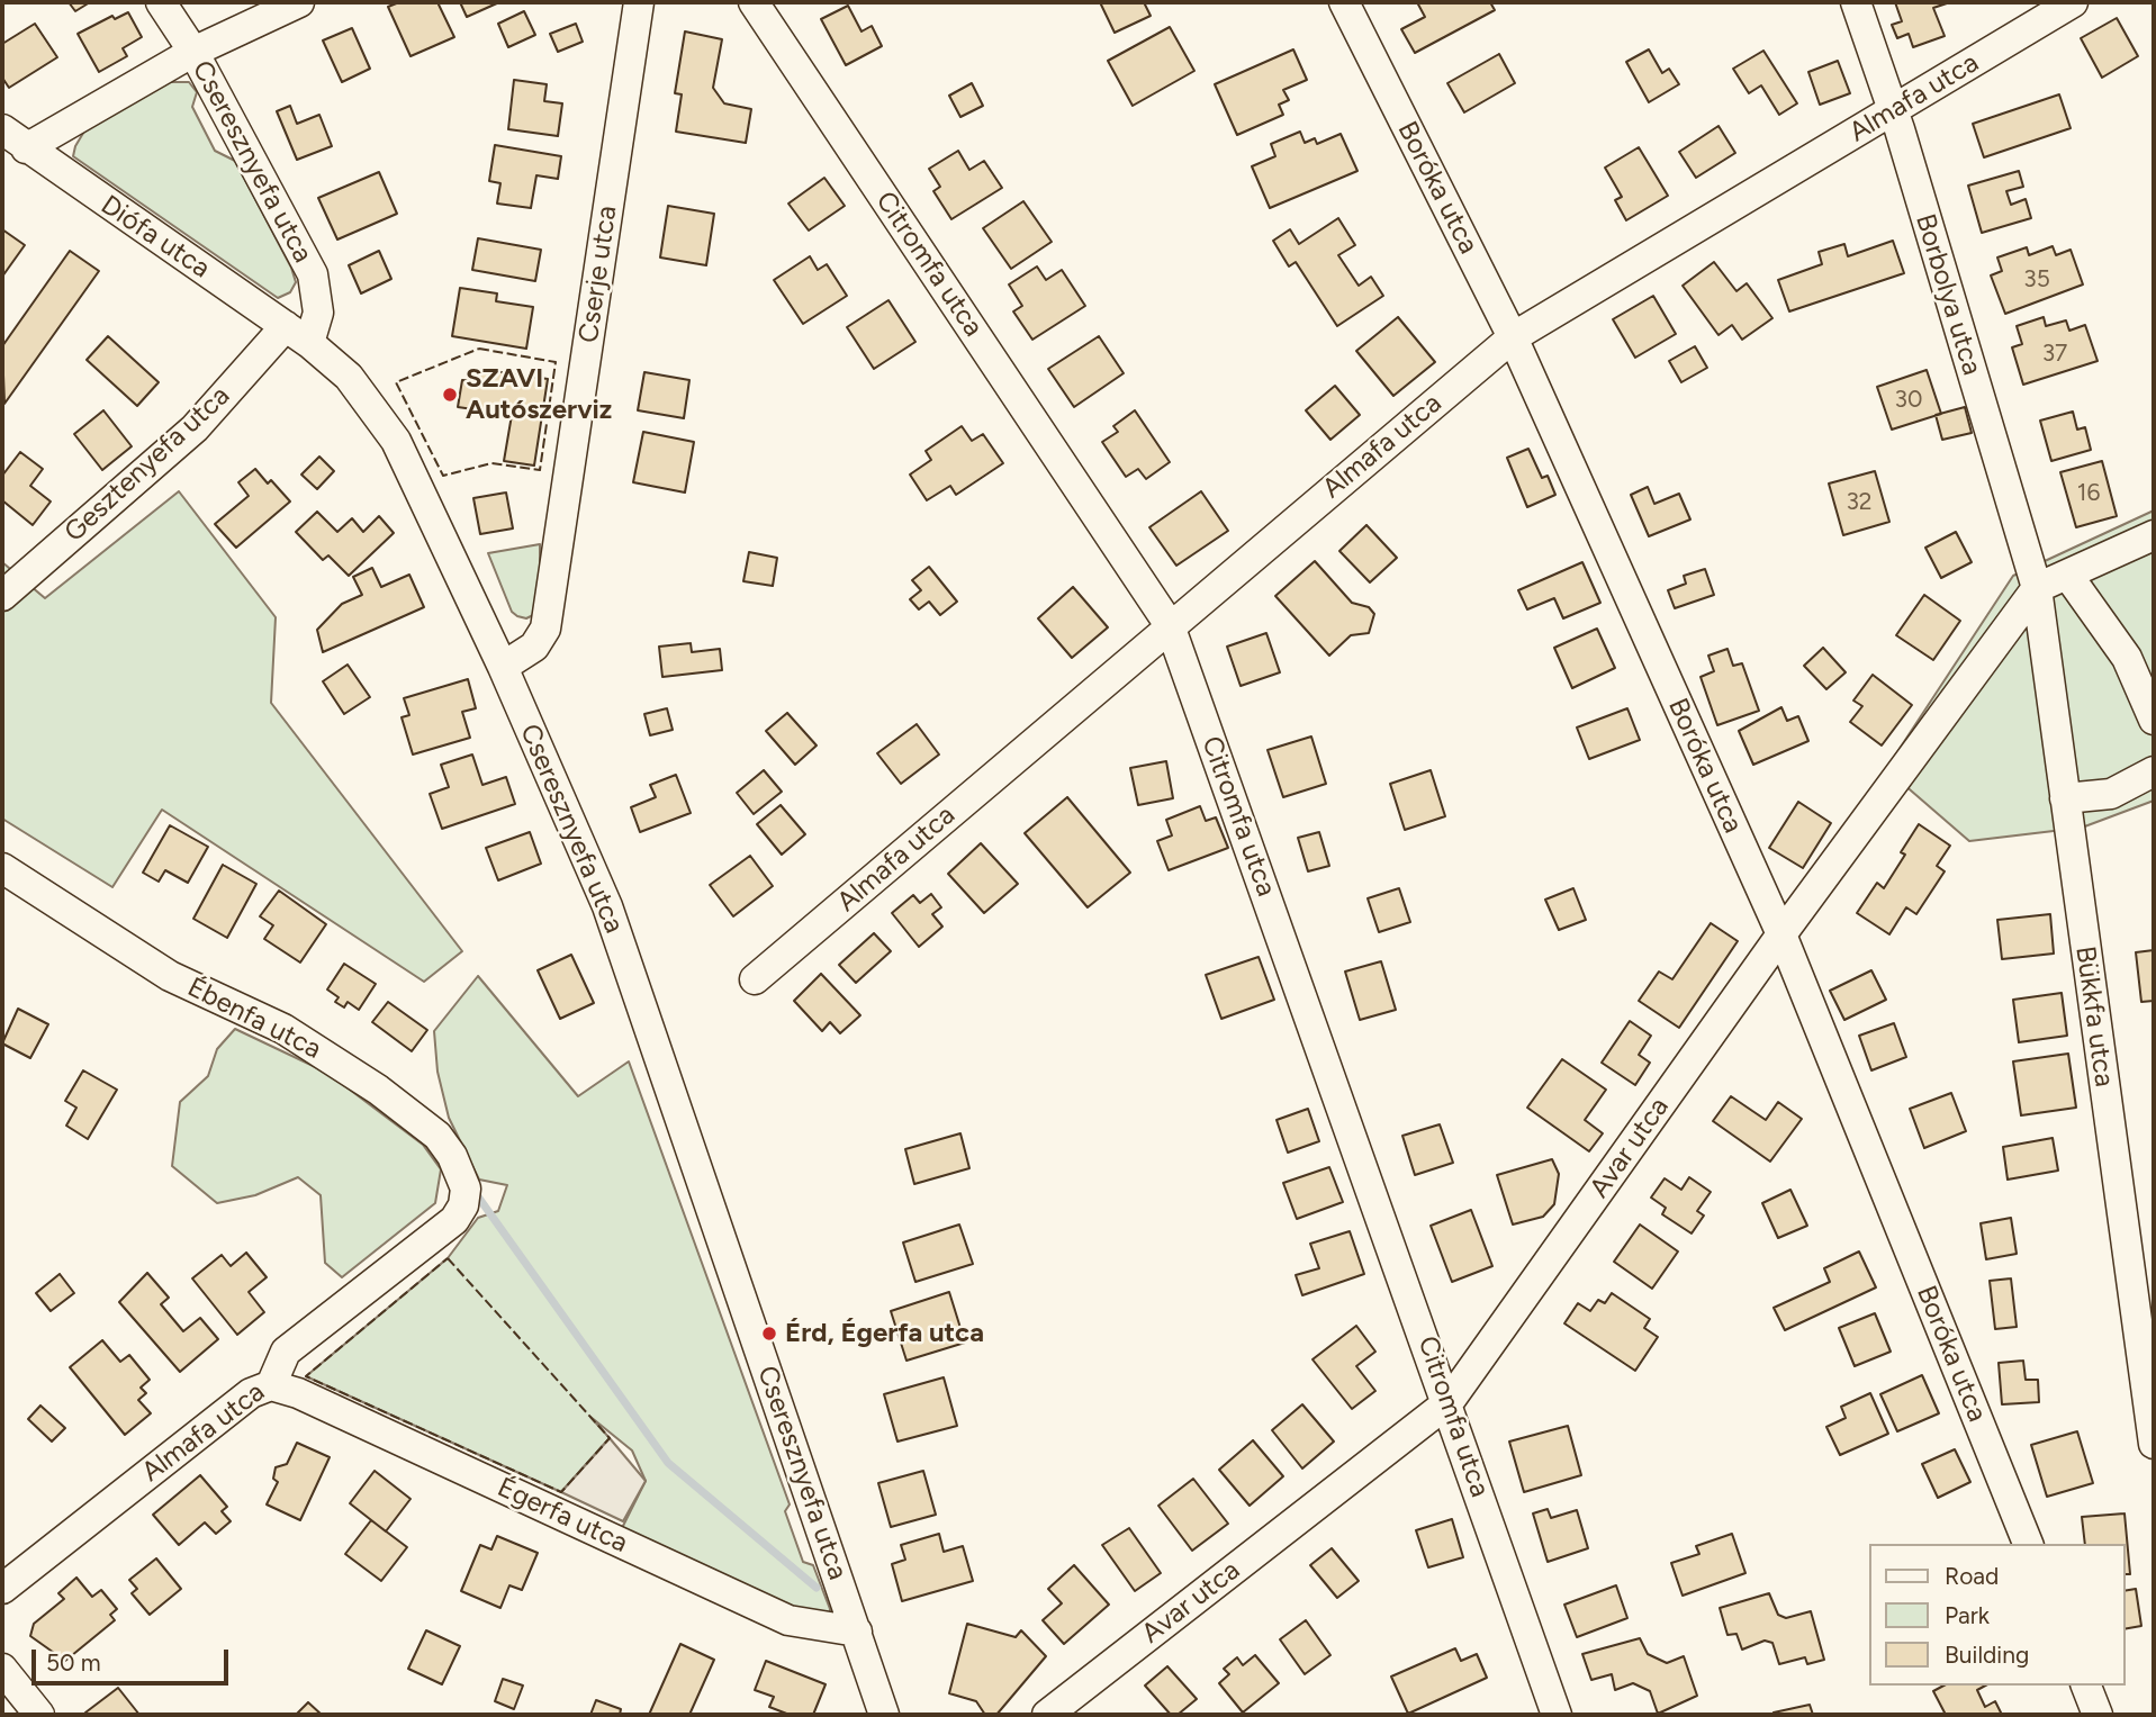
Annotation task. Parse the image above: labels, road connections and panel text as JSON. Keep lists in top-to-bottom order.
{
  "streets": {
    "street": [
      "Almafa utca",
      "Cseresznyefa utca",
      "Boróka utca",
      "Diófa utca",
      "Citromfa utca",
      "Cserje utca",
      "Borbolya utca",
      "Gesztenyefa utca",
      "Bükkfa utca",
      "Ébenfa utca",
      "Avar utca",
      "Égerfa utca"
    ]
  },
  "crossings": [
    ["Almafa utca", "Boróka utca"],
    ["Almafa utca", "Citromfa utca"],
    ["Almafa utca", "Borbolya utca"],
    ["Almafa utca", "Ébenfa utca"],
    ["Almafa utca", "Égerfa utca"],
    ["Cseresznyefa utca", "Diófa utca"],
    ["Cseresznyefa utca", "Cserje utca"],
    ["Cseresznyefa utca", "Gesztenyefa utca"],
    ["Cseresznyefa utca", "Égerfa utca"],
    ["Boróka utca", "Avar utca"],
    ["Diófa utca", "Gesztenyefa utca"],
    ["Citromfa utca", "Avar utca"],
    ["Borbolya utca", "Bükkfa utca"],
    ["Borbolya utca", "Avar utca"],
    ["Bükkfa utca", "Avar utca"]
  ],
  "places": ["SZAVI Autószerviz", "Érd, Égerfa utca"],
  "house_numbers": [
    "35",
    "37",
    "30",
    "16",
    "32"
  ],
  "legend": ["Road", "Park", "Building"],
  "scale_bar": "50 m"
}
